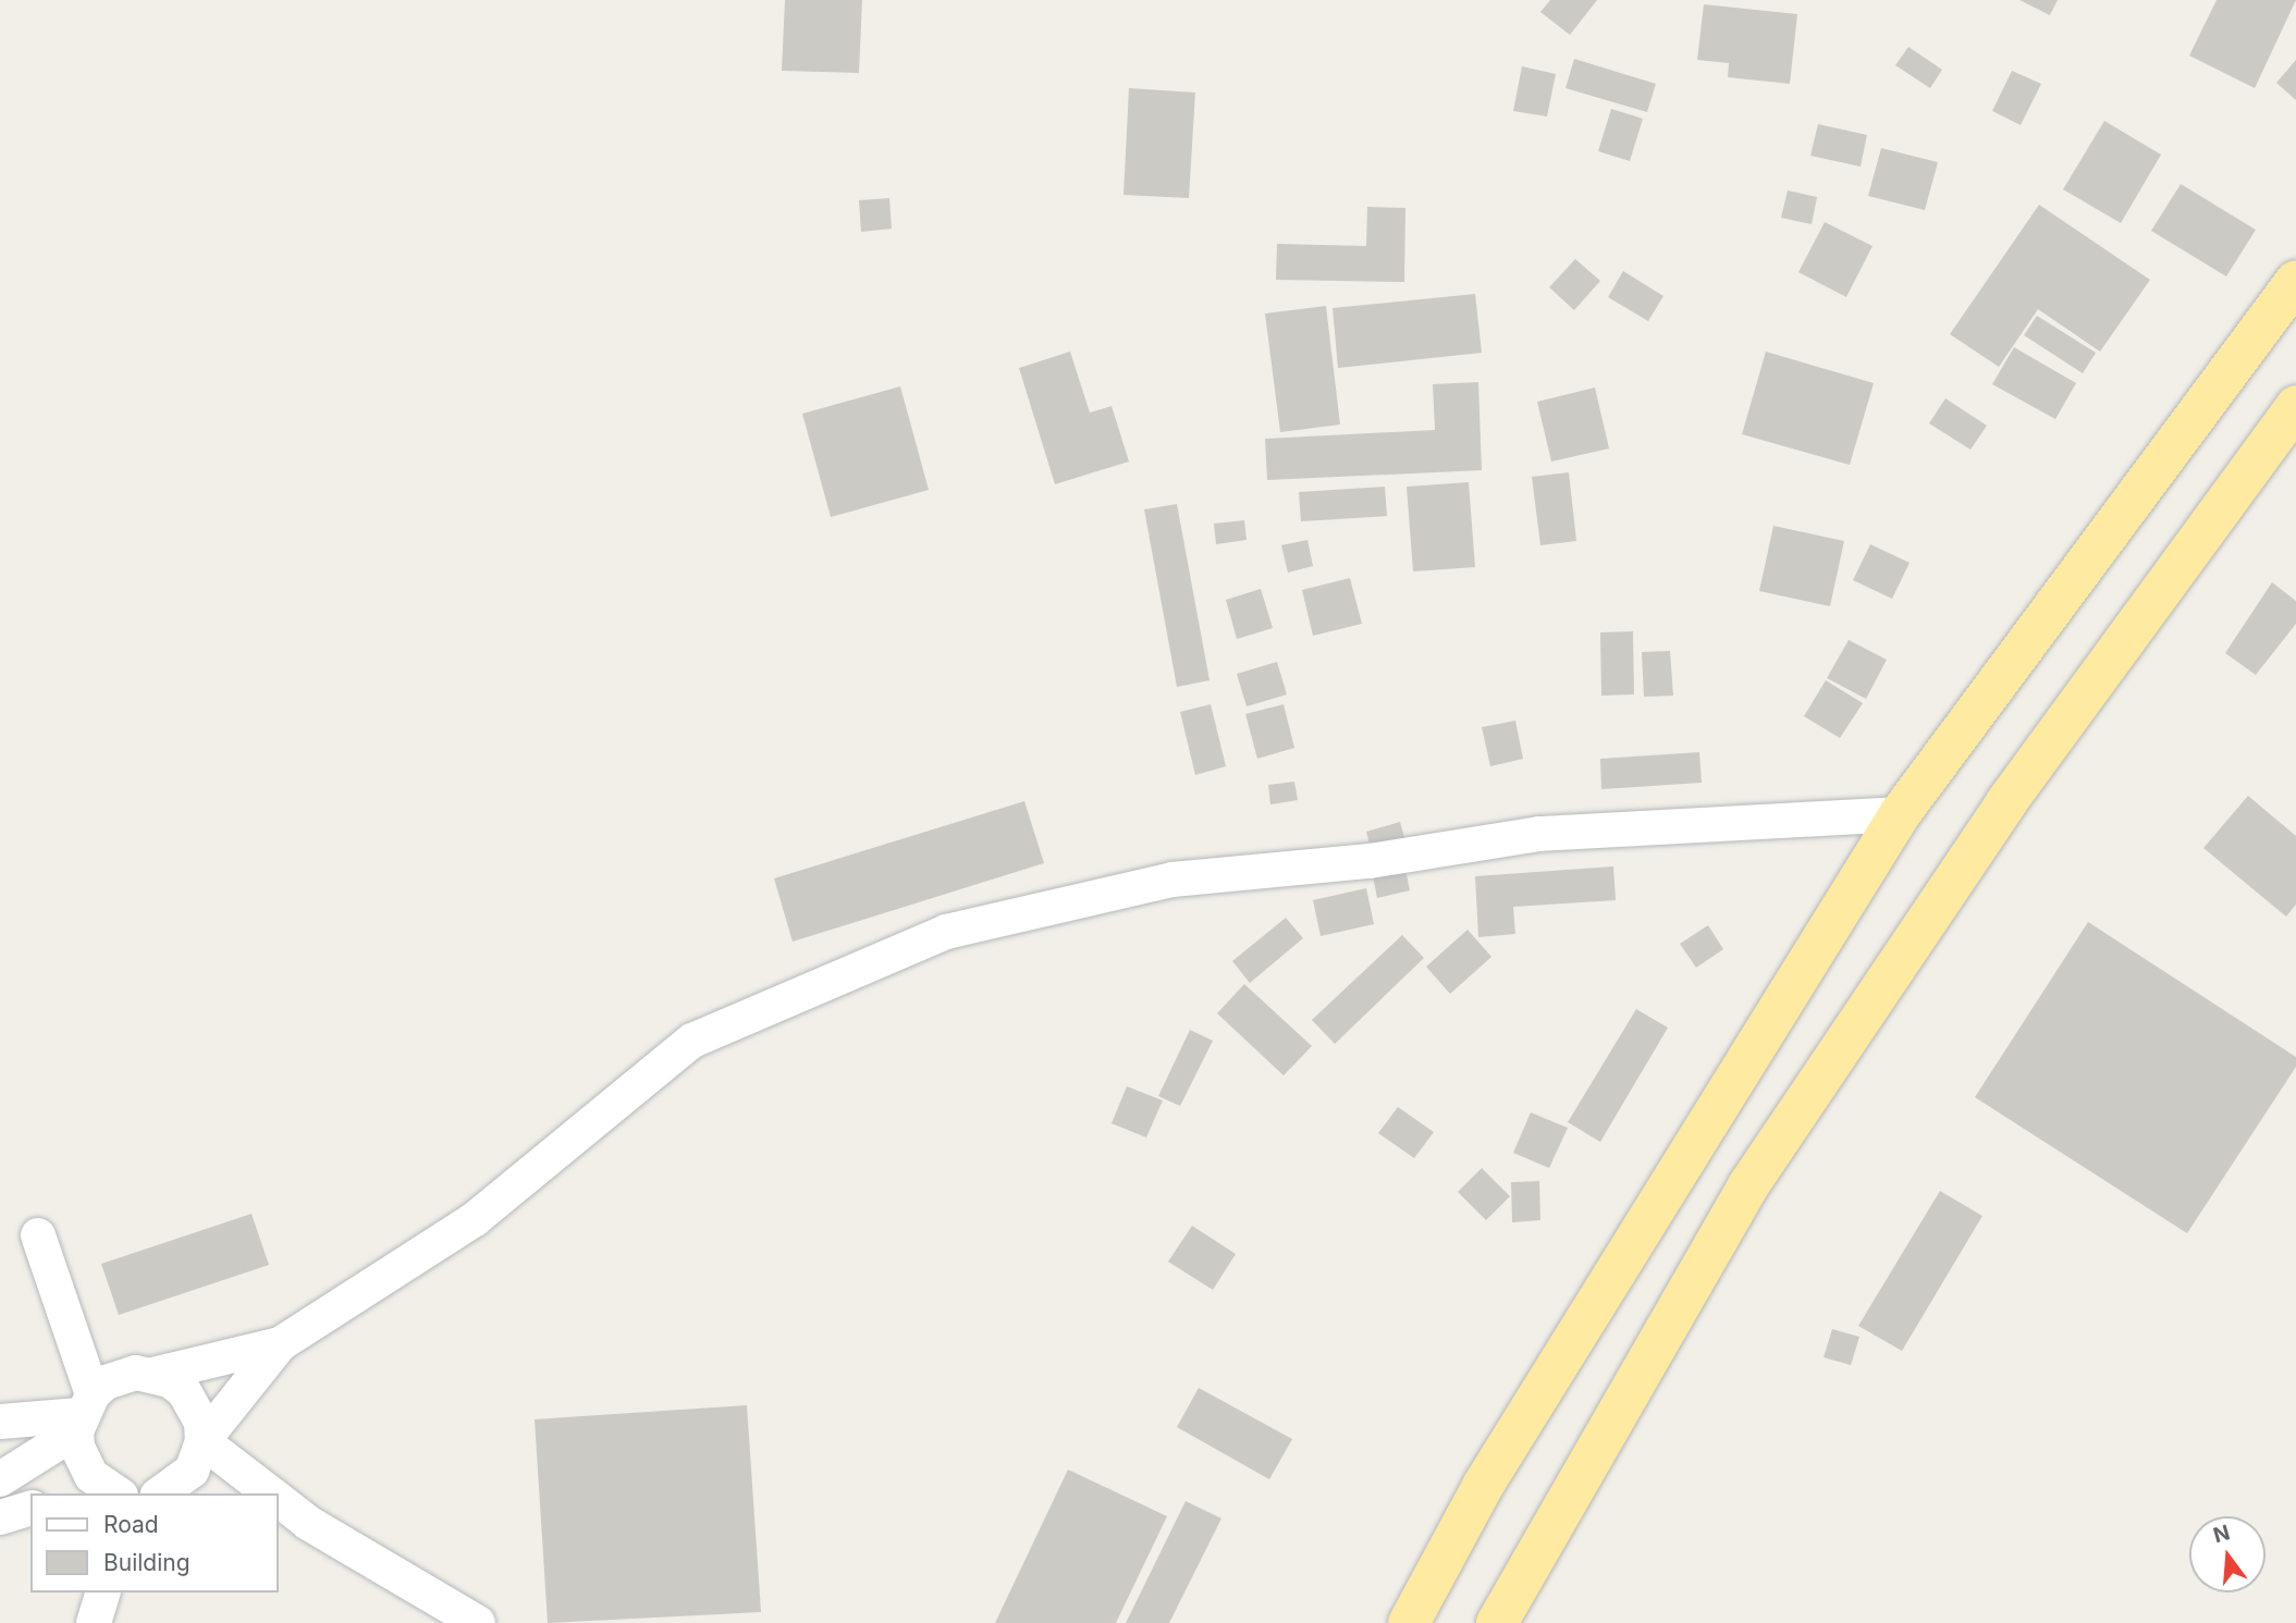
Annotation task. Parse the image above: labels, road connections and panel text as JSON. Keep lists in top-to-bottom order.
{
  "legend": ["Road", "Building"],
  "north": "top"
}
